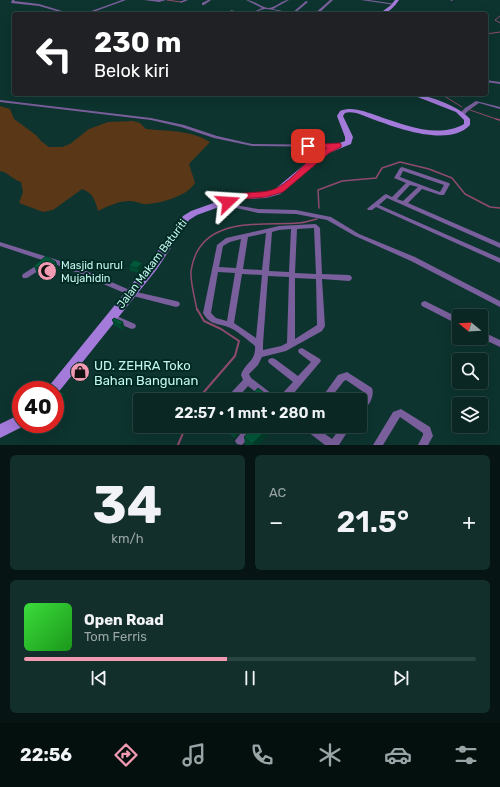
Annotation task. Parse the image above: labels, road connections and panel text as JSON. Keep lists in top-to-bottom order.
{
  "streets": {
    "street": ["Jalan Makam Baturiti"]
  },
  "places": {
    "mosque": ["Masjid nurul Mujahidin"],
    "shop": ["UD. ZEHRA Toko Bahan Bangunan"]
  },
  "north": "left",
  "page": {
    "turn": ["230 m", "Belok kiri"],
    "limit": "40",
    "trip": "22:57 · 1 mnt · 280 m",
    "tile": [
      ["34", "km/h"],
      "AC"
    ],
    "heat": ["−", "21.5°", "+"],
    "song": ["Open Road", "Tom Ferris"],
    "tabs": "22:56"
  }
}
